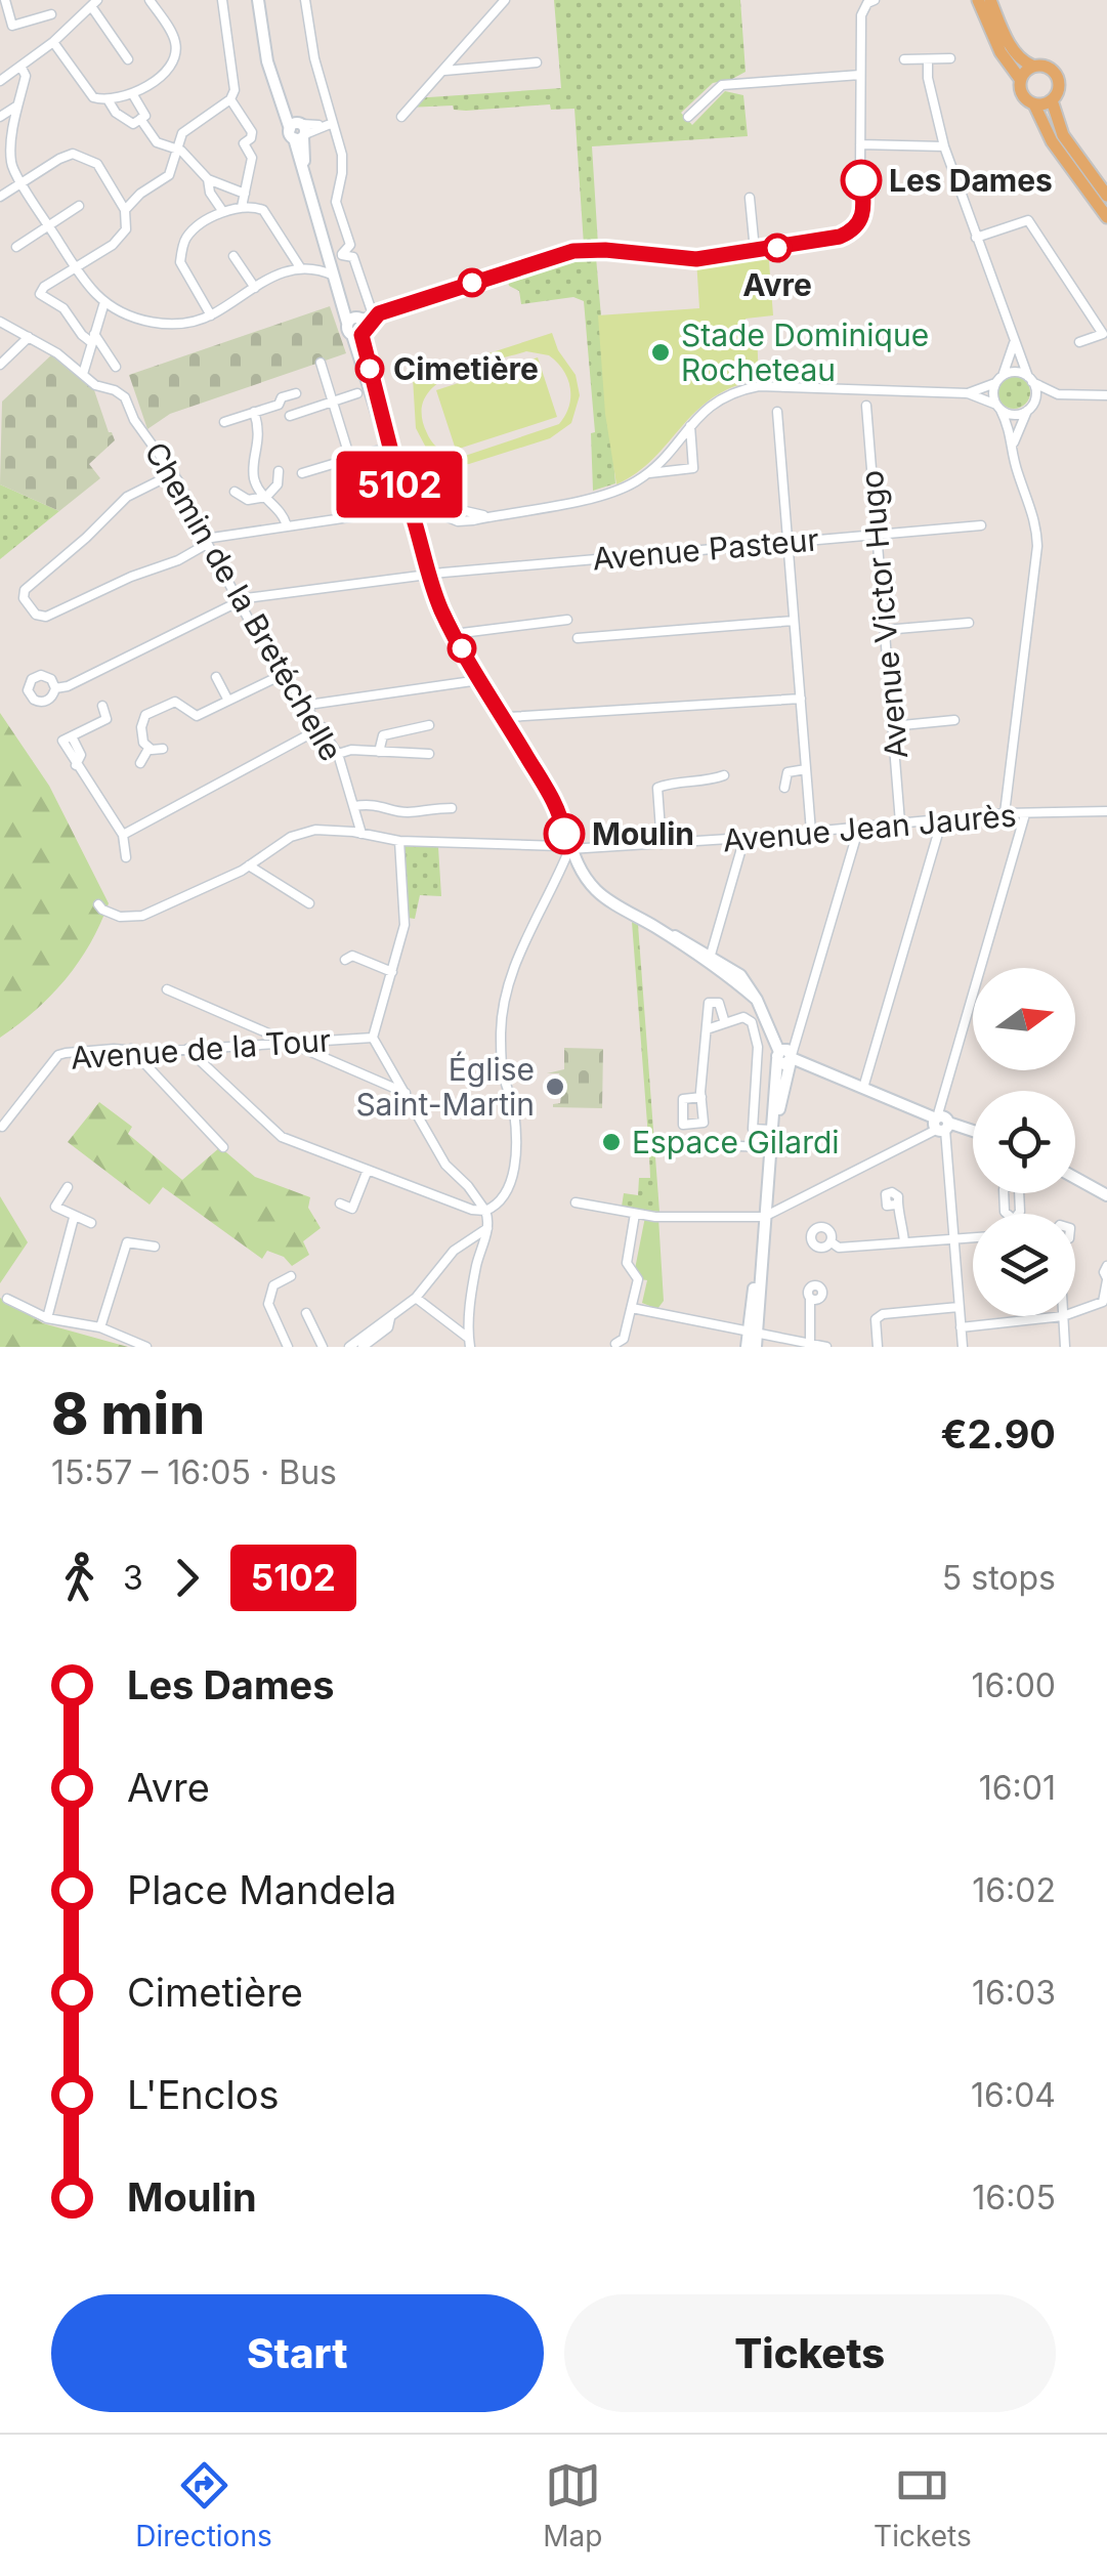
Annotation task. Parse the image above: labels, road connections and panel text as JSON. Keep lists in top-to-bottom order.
{
  "streets": {
    "street": [
      "Avenue Pasteur",
      "Chemin de la Bretéchelle",
      "Avenue Victor Hugo",
      "Avenue Jean Jaurès",
      "Avenue de la Tour"
    ]
  },
  "crossings": [
    ["Avenue Pasteur", "Chemin de la Bretéchelle"],
    ["Avenue Pasteur", "Avenue Victor Hugo"],
    ["Chemin de la Bretéchelle", "Avenue Jean Jaurès"],
    ["Avenue Victor Hugo", "Avenue Jean Jaurès"]
  ],
  "places": [
    "Les Dames",
    "Avre",
    "Stade Dominique Rocheteau",
    "Cimetière",
    "Moulin",
    "Église Saint-Martin",
    "Espace Gilardi"
  ],
  "lines": ["bus line 5102"],
  "north": "right",
  "page": {
    "on_map": "5102",
    "heading": ["8 min", "15:57 – 16:05 · Bus", "€2.90"],
    "legs": ["3", "5102", "5 stops"],
    "list": [
      {
        "name": "Les Dames",
        "value": "16:00"
      },
      {
        "name": "Avre",
        "value": "16:01"
      },
      {
        "name": "Place Mandela",
        "value": "16:02"
      },
      {
        "name": "Cimetière",
        "value": "16:03"
      },
      {
        "name": "L'Enclos",
        "value": "16:04"
      },
      {
        "name": "Moulin",
        "value": "16:05"
      }
    ],
    "buttons": ["Start", "Tickets"],
    "tabs": ["Directions", "Map", "Tickets"]
  }
}
